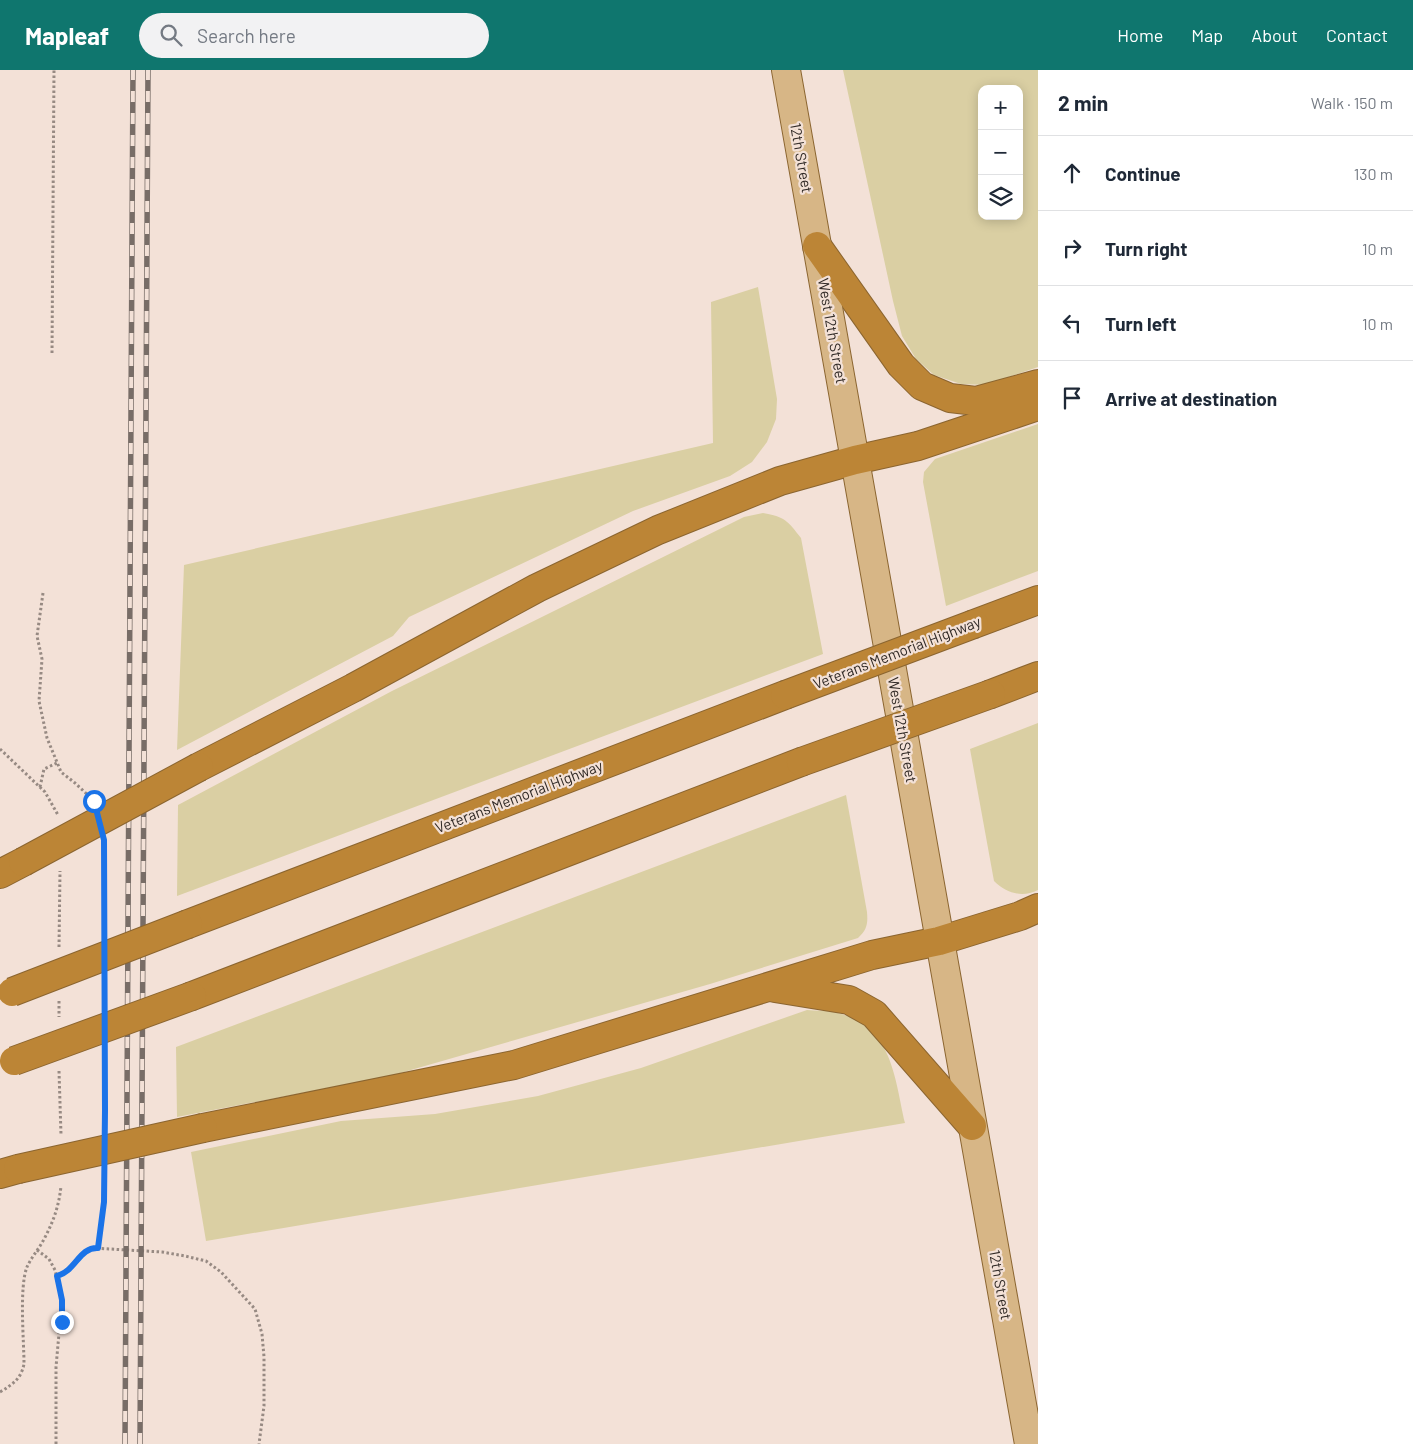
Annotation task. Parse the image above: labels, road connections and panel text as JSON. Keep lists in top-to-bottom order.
{
  "streets": {
    "highway": ["Veterans Memorial Highway"],
    "main road": ["12th Street", "West 12th Street"]
  },
  "crossings": [
    ["12th Street", "West 12th Street"]
  ],
  "page": {
    "header": "Mapleaf",
    "search": "Search here",
    "nav": [
      "Home",
      "Map",
      "About",
      "Contact"
    ],
    "heading": ["2 min", "Walk · 150 m"],
    "map_buttons": ["+", "−"],
    "list": [
      ["Continue", "130 m"],
      ["Turn right", "10 m"],
      ["Turn left", "10 m"],
      "Arrive at destination"
    ]
  }
}
